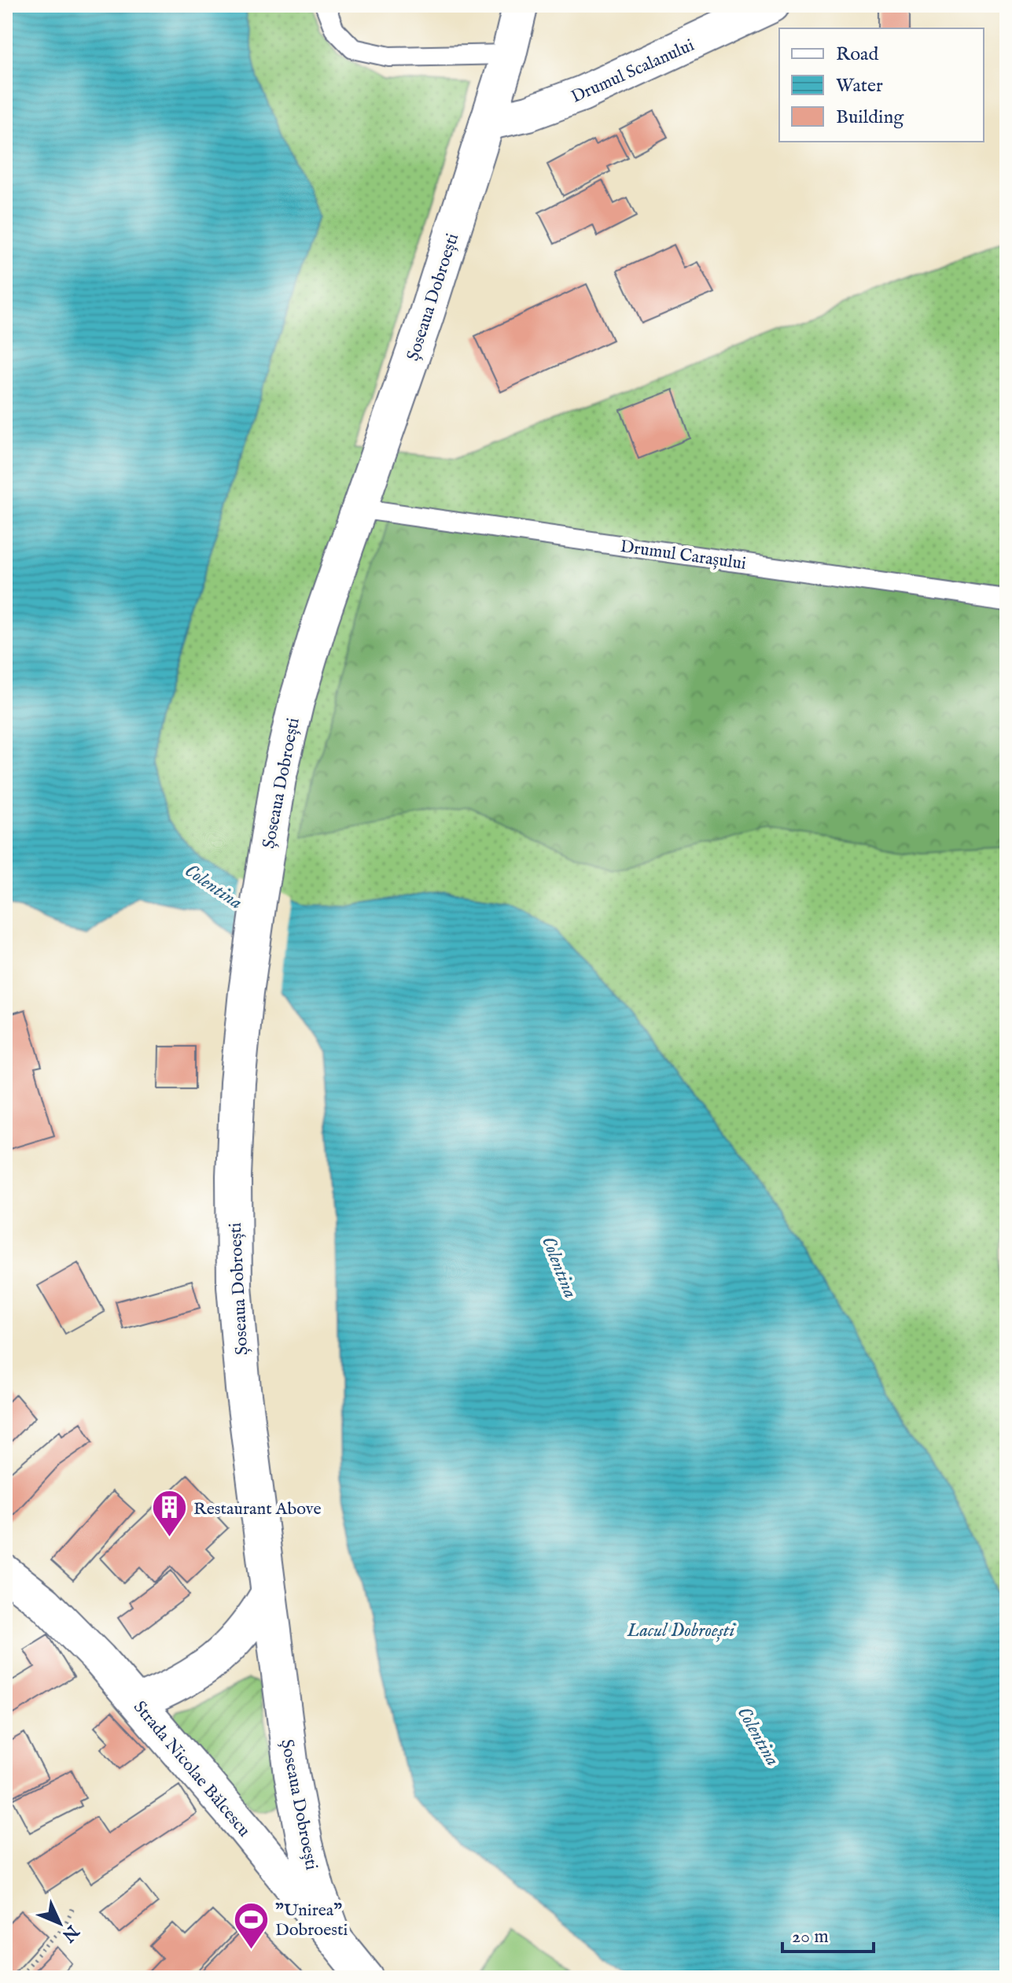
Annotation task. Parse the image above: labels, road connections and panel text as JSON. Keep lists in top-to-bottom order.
{
  "streets": {
    "street": ["Drumul Scalanului", "Șoseaua Dobroești", "Strada Nicolae Bălcescu"],
    "lane": ["Drumul Carașului"]
  },
  "crossings": [
    ["Drumul Scalanului", "Șoseaua Dobroești"],
    ["Șoseaua Dobroești", "Drumul Carașului"],
    ["Șoseaua Dobroești", "Strada Nicolae Bălcescu"]
  ],
  "water": ["Colentina", "Lacul Dobroești"],
  "places": {
    "building": ["Restaurant Above"],
    "sports": ["\"Unirea\" Dobroesti"]
  },
  "legend": ["Road", "Water", "Building"],
  "scale_bar": "20 m",
  "north": "bottom right"
}
